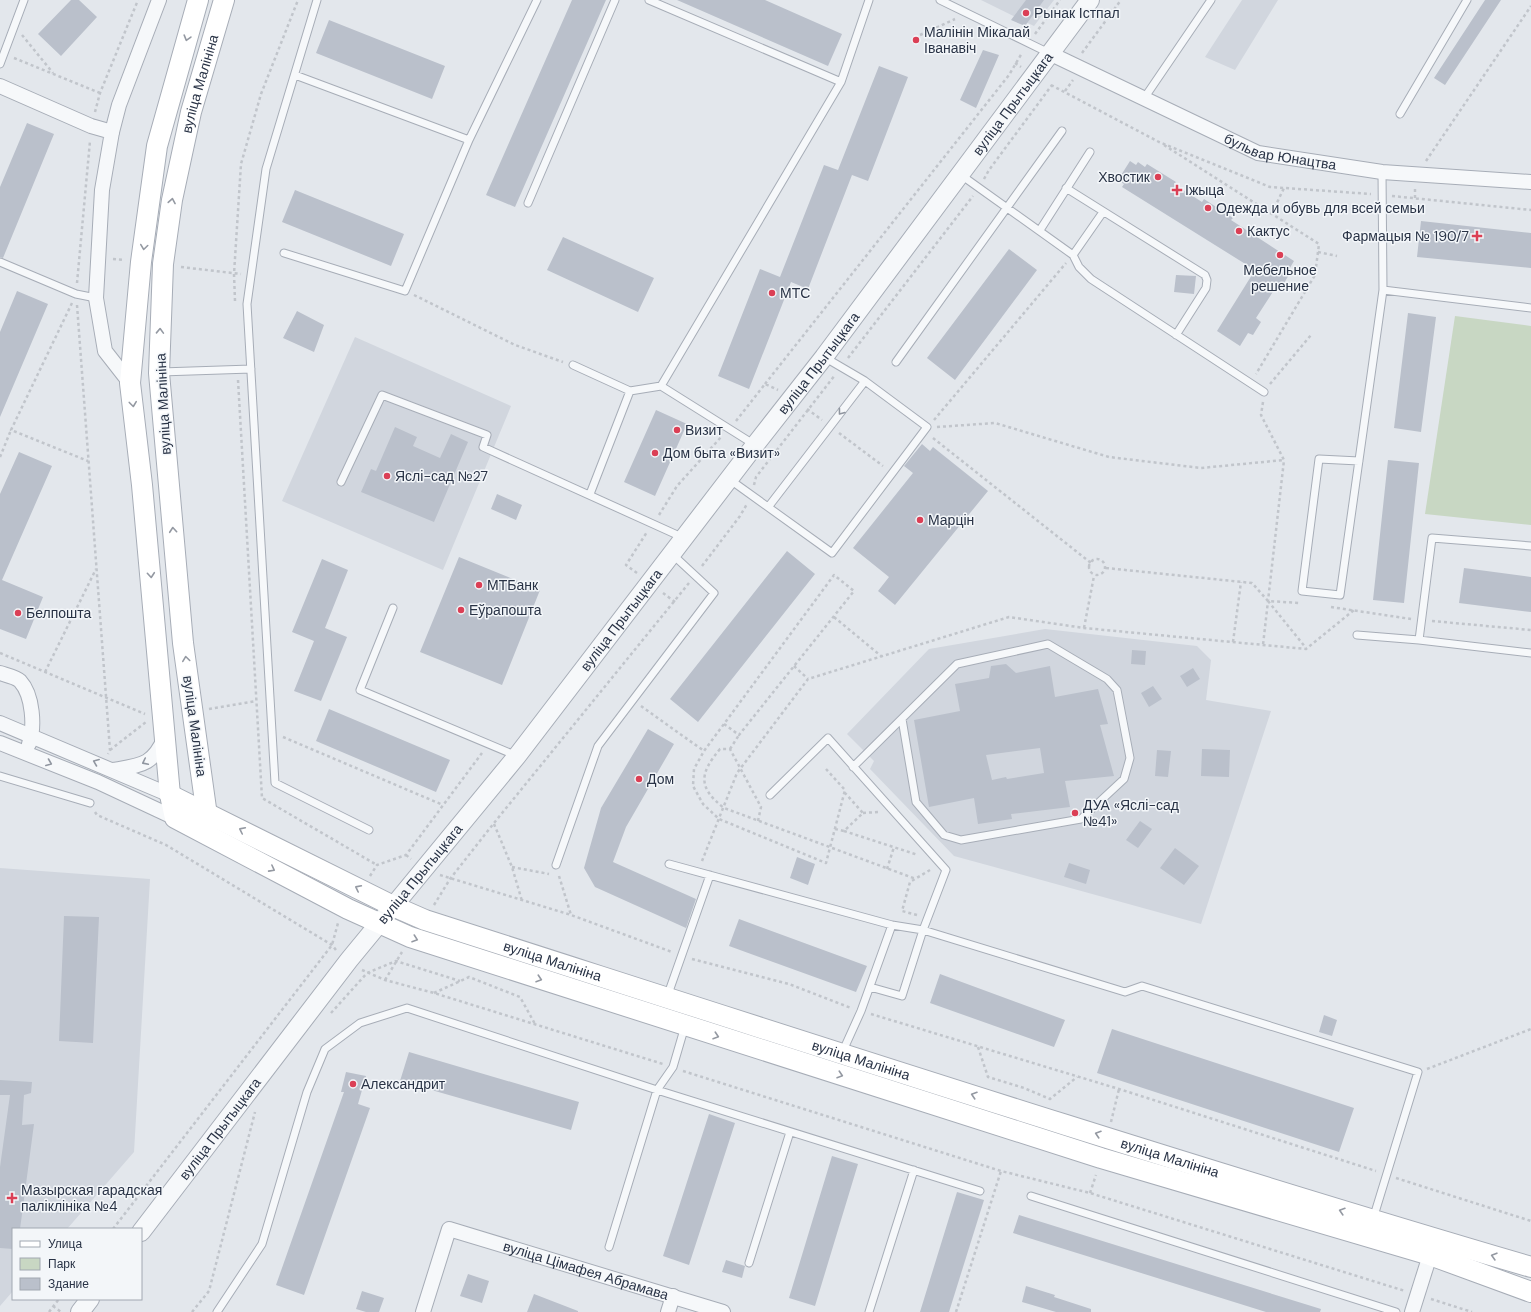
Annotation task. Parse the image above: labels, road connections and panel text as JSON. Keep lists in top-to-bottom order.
{
  "streets": {
    "main road": ["вуліца Малініна"],
    "street": ["вуліца Прытыцкага", "бульвар Юнацтва", "вуліца Цімафея Абрамава"]
  },
  "crossings": [
    ["вуліца Малініна", "вуліца Прытыцкага"],
    ["вуліца Прытыцкага", "бульвар Юнацтва"]
  ],
  "places": {
    "other": [
      "Рынак Істпал",
      "Малінін Мікалай Іванавіч",
      "Хвостик",
      "Одежда и обувь для всей семьи",
      "Кактус",
      "Мебельное решение",
      "МТС",
      "Визит",
      "Дом быта «Визит»",
      "Яслі-сад №27",
      "Марцін",
      "МТБанк",
      "Еўрапошта",
      "Белпошта",
      "Дом",
      "ДУА «Яслі-сад №41»",
      "Александрит"
    ],
    "health": ["Іжыца", "Фармацыя № 190/7", "Мазырская гарадская паліклініка №4"]
  },
  "legend": ["Улица", "Парк", "Здание"]
}
